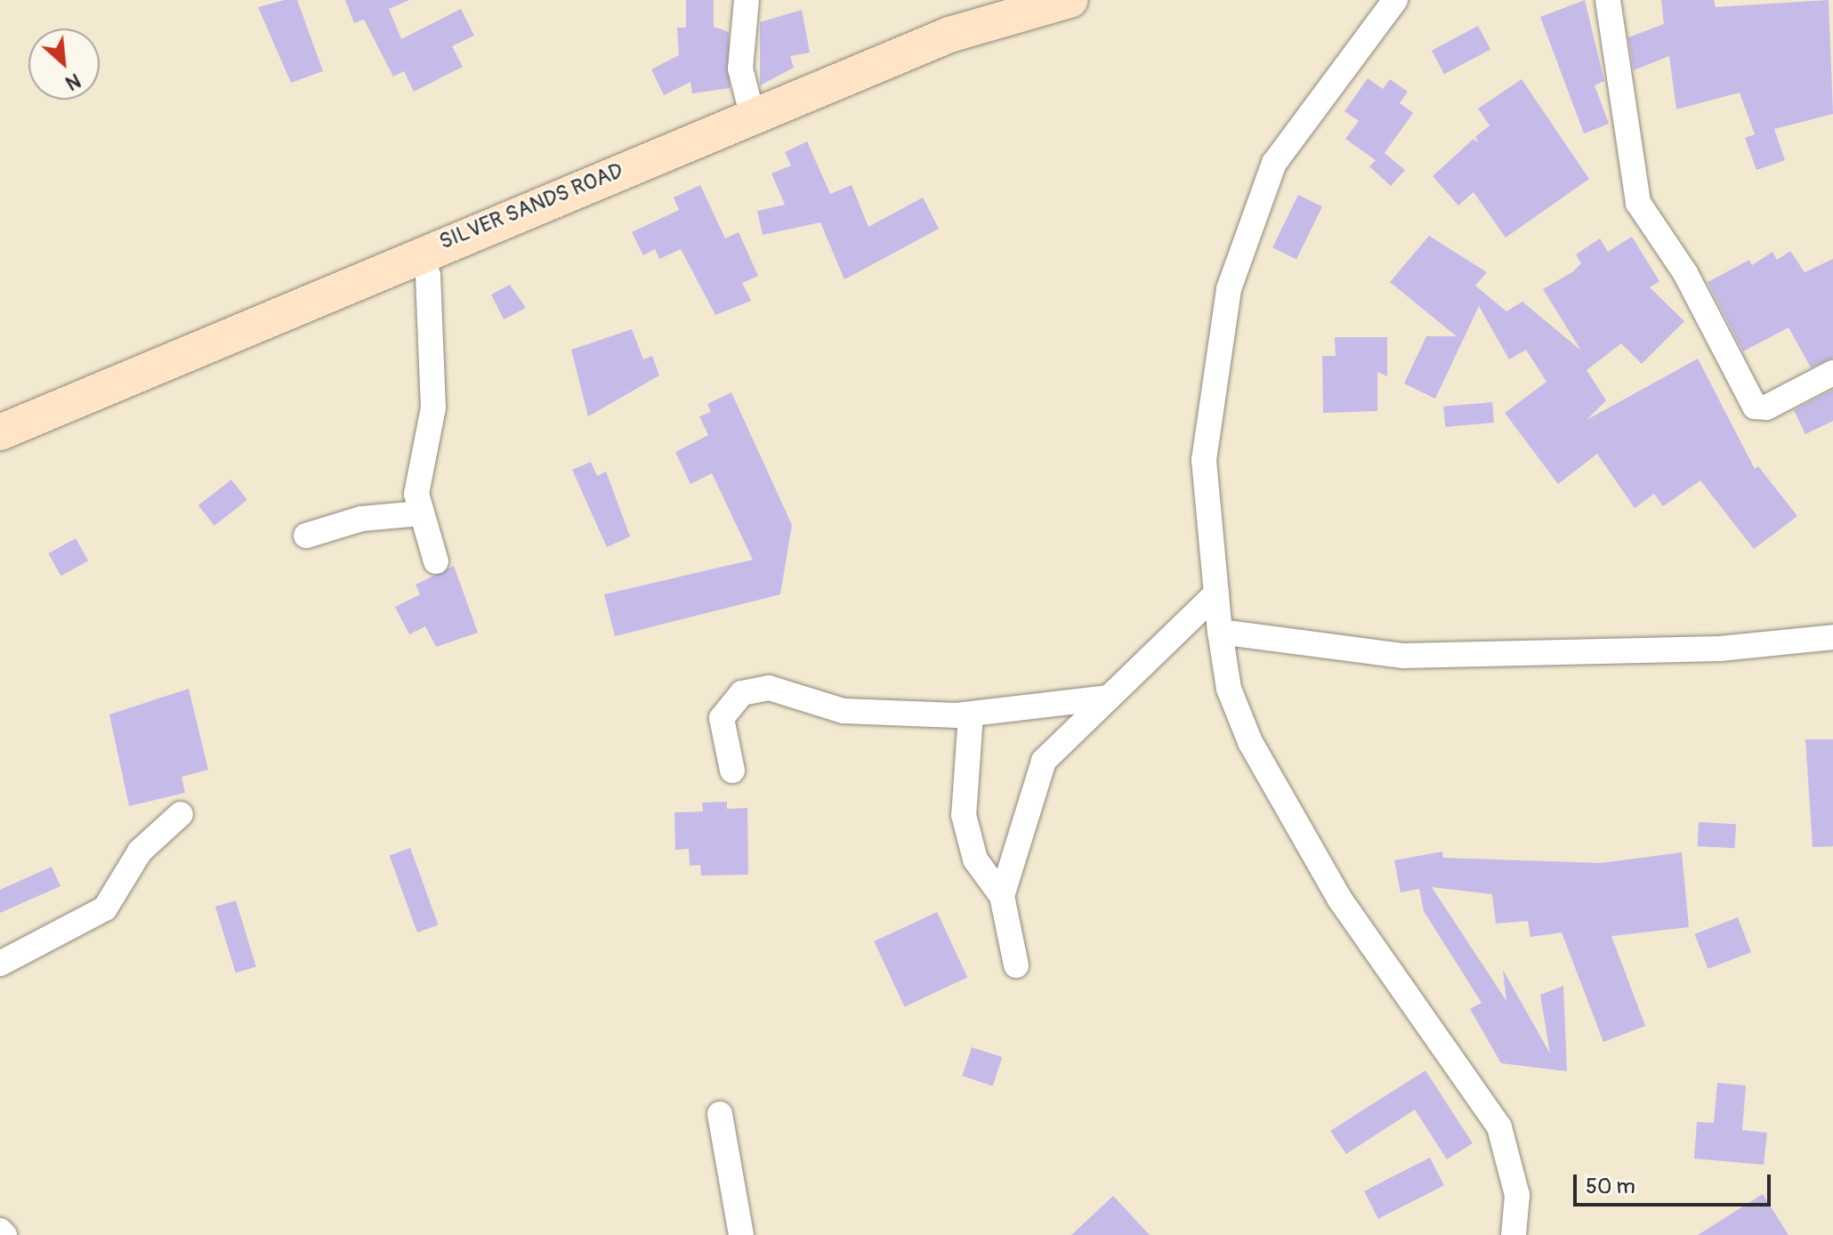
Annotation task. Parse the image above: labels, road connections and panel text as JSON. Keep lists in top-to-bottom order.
{
  "streets": {
    "street": ["SILVER SANDS ROAD"]
  },
  "scale_bar": "50 m",
  "north": "bottom right"
}
